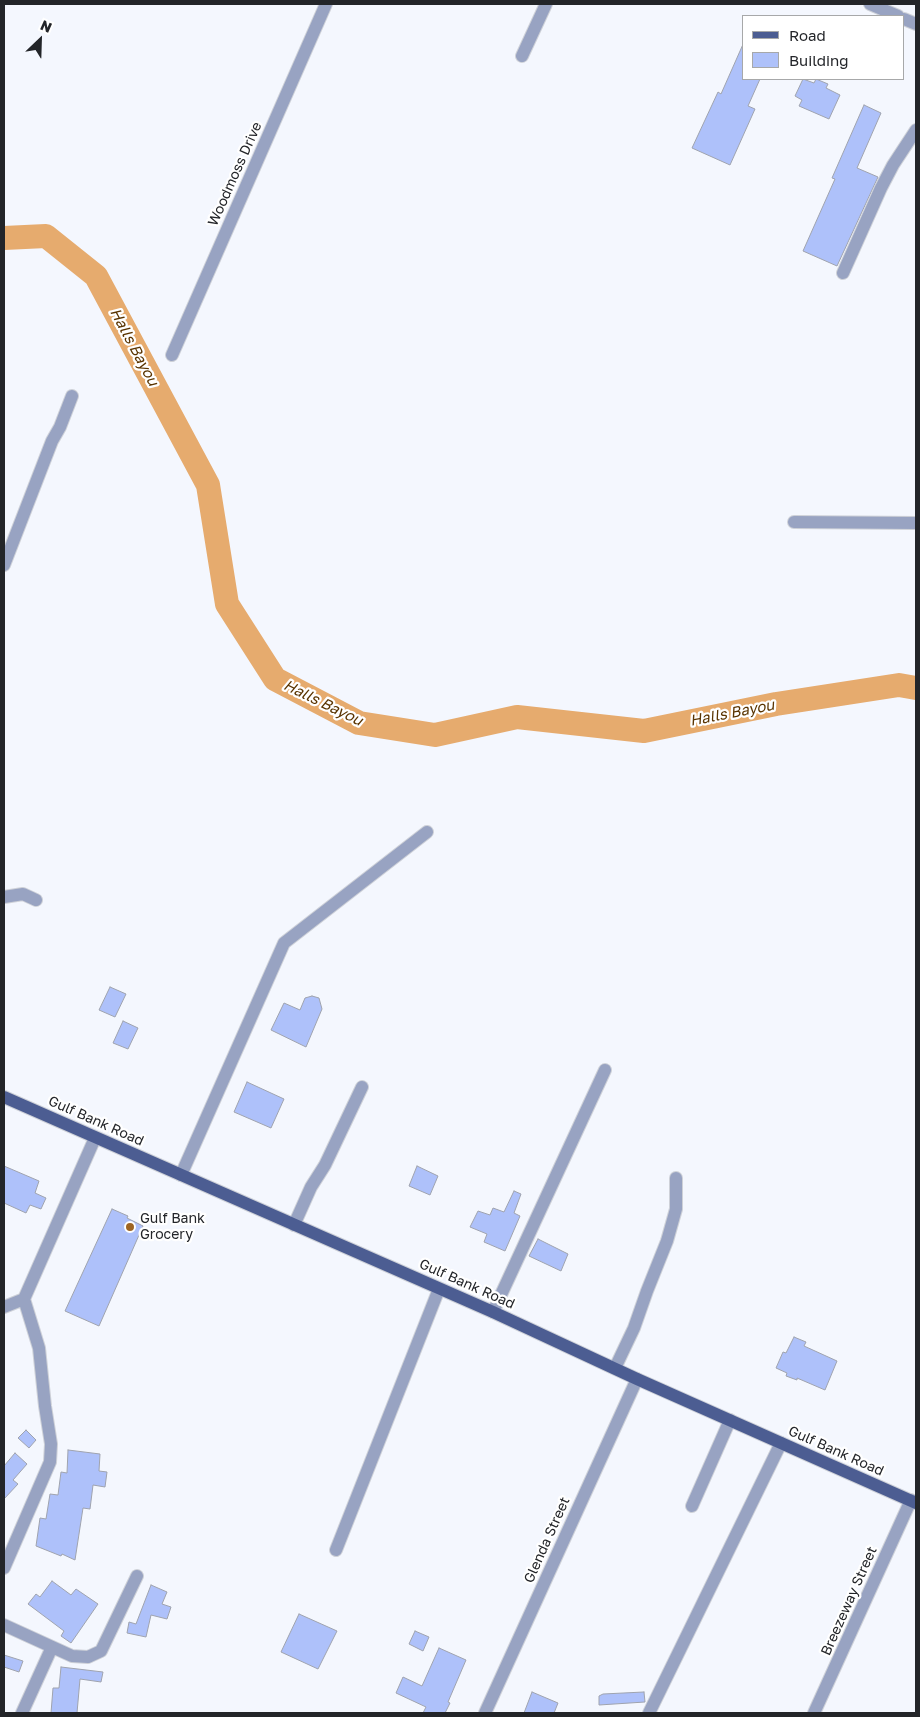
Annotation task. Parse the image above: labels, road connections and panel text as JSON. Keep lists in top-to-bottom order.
{
  "streets": {
    "main road": ["Gulf Bank Road"],
    "street": ["Woodmoss Drive", "Glenda Street", "Breezeway Street"]
  },
  "crossings": [
    ["Gulf Bank Road", "Glenda Street"],
    ["Gulf Bank Road", "Breezeway Street"]
  ],
  "water": ["Halls Bayou"],
  "places": ["Gulf Bank Grocery"],
  "legend": ["Road", "Building"],
  "north": "top right"
}
